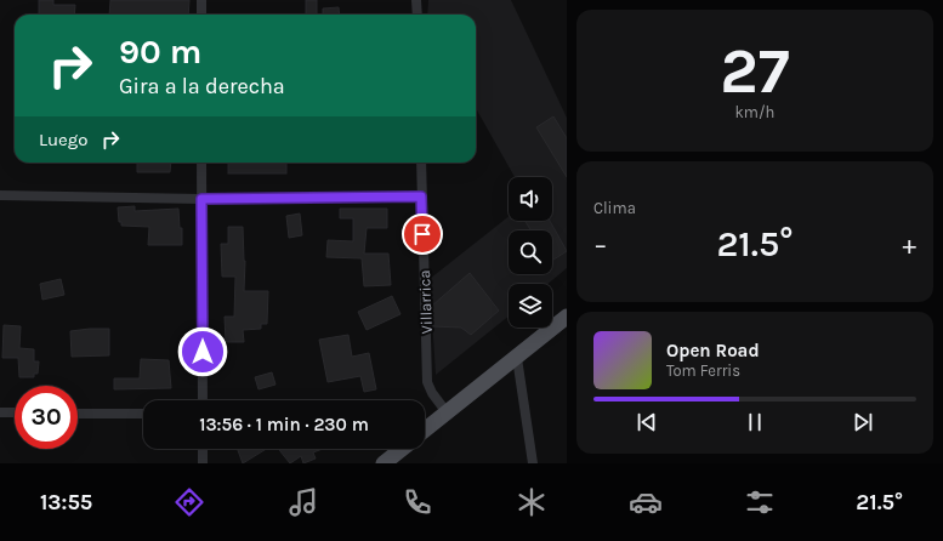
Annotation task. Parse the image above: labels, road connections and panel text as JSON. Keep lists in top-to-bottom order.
{
  "streets": {
    "street": ["Villarrica"]
  },
  "page": {
    "tile": [
      ["27", "km/h"],
      "Clima"
    ],
    "turn": ["90 m", "Gira a la derecha"],
    "then": "Luego",
    "heat": ["−", "21.5°", "+"],
    "song": ["Open Road", "Tom Ferris"],
    "limit": "30",
    "trip": "13:56 · 1 min · 230 m",
    "tabs": ["13:55", "21.5°"]
  }
}
